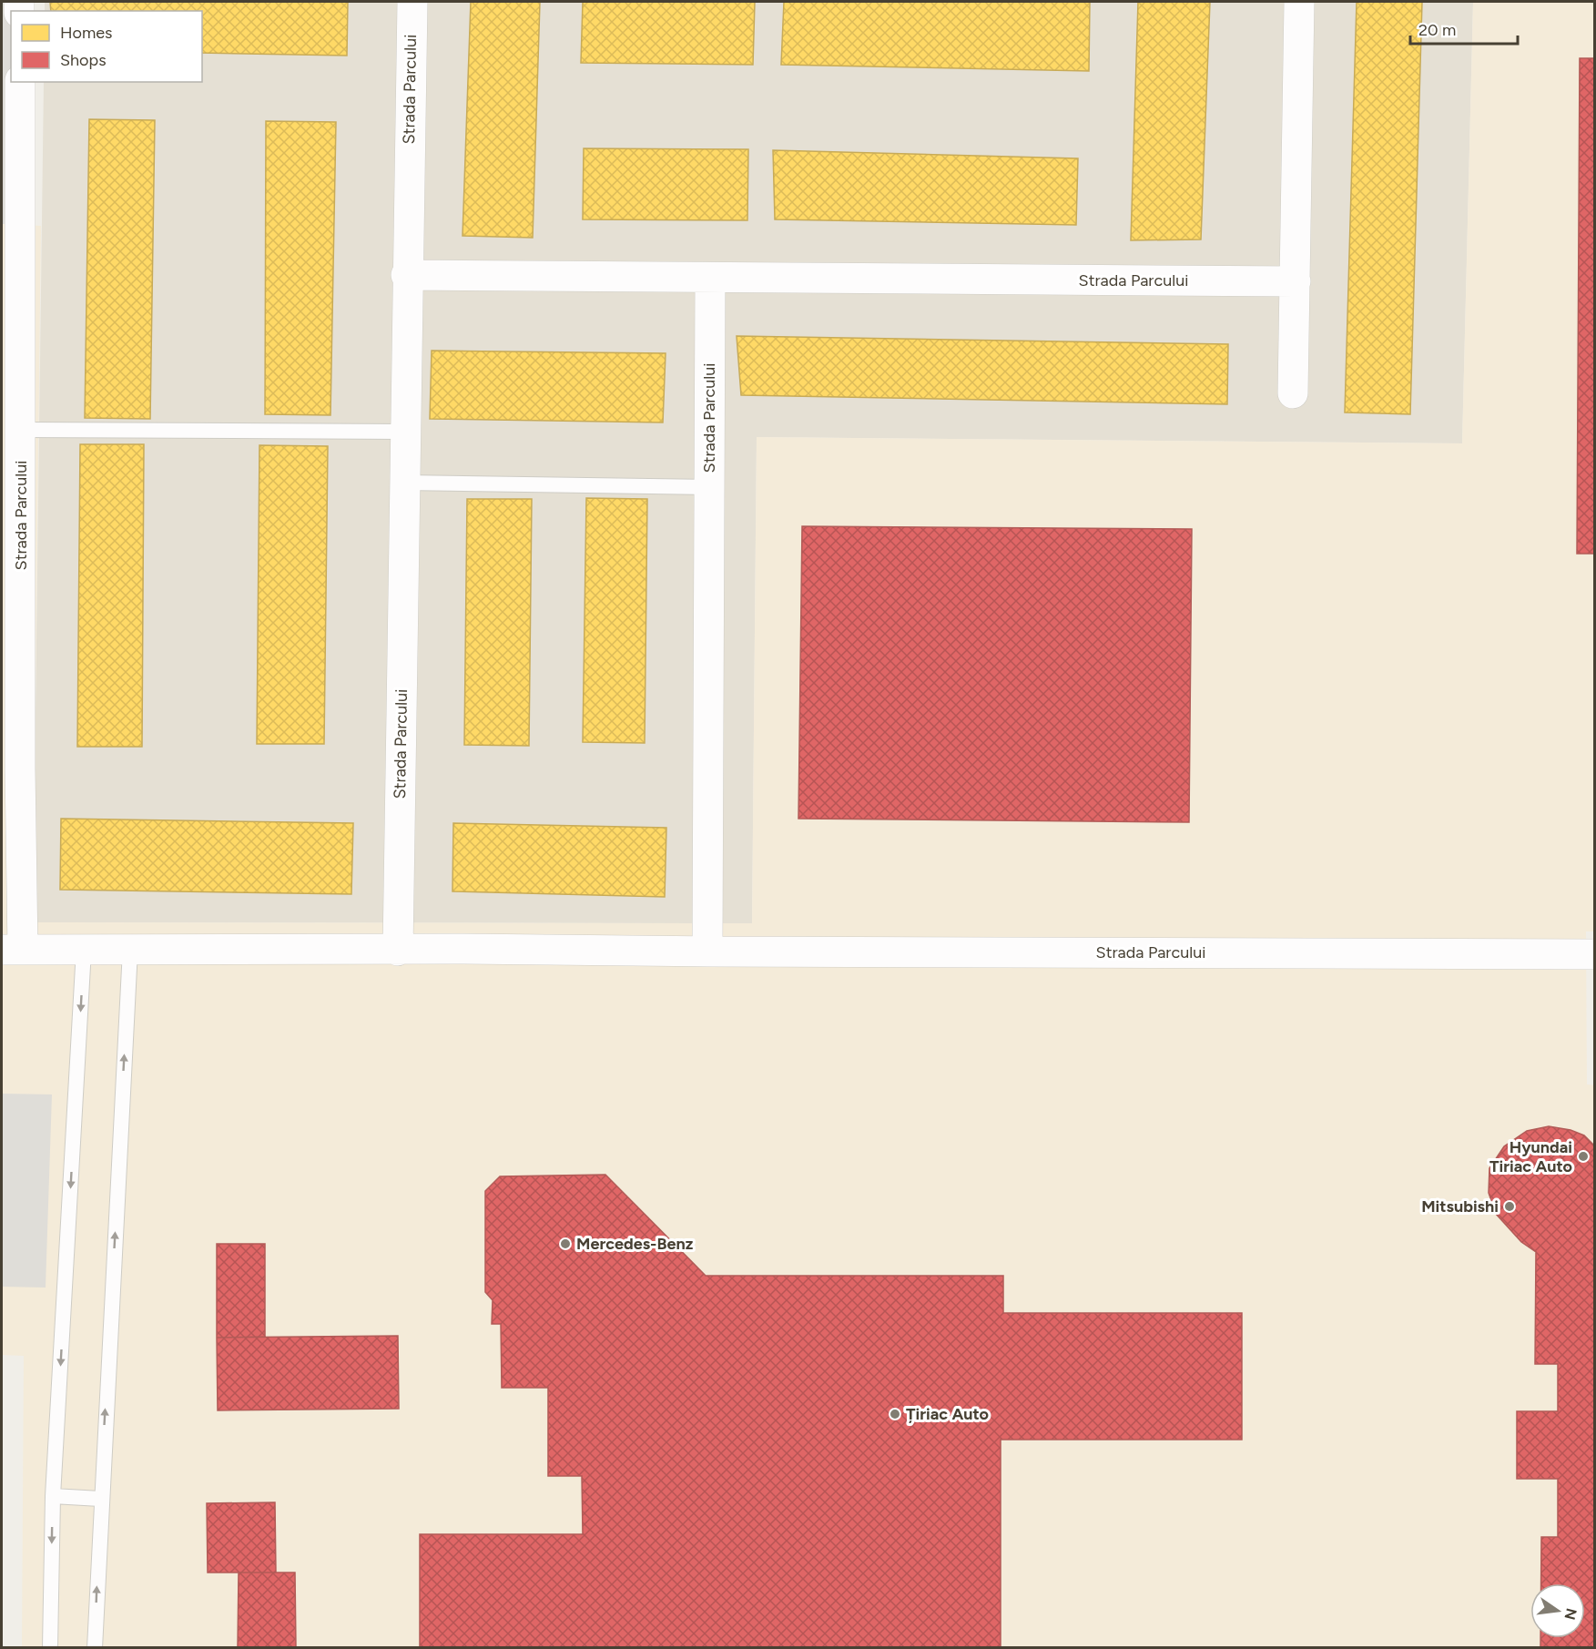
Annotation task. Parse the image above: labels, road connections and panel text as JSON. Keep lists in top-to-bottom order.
{
  "streets": {
    "street": ["Strada Parcului"]
  },
  "places": [
    "Hyundai Tiriac Auto",
    "Mitsubishi",
    "Mercedes-Benz",
    "Țiriac Auto"
  ],
  "legend": ["Homes", "Shops"],
  "scale_bar": "20 m",
  "north": "right"
}
